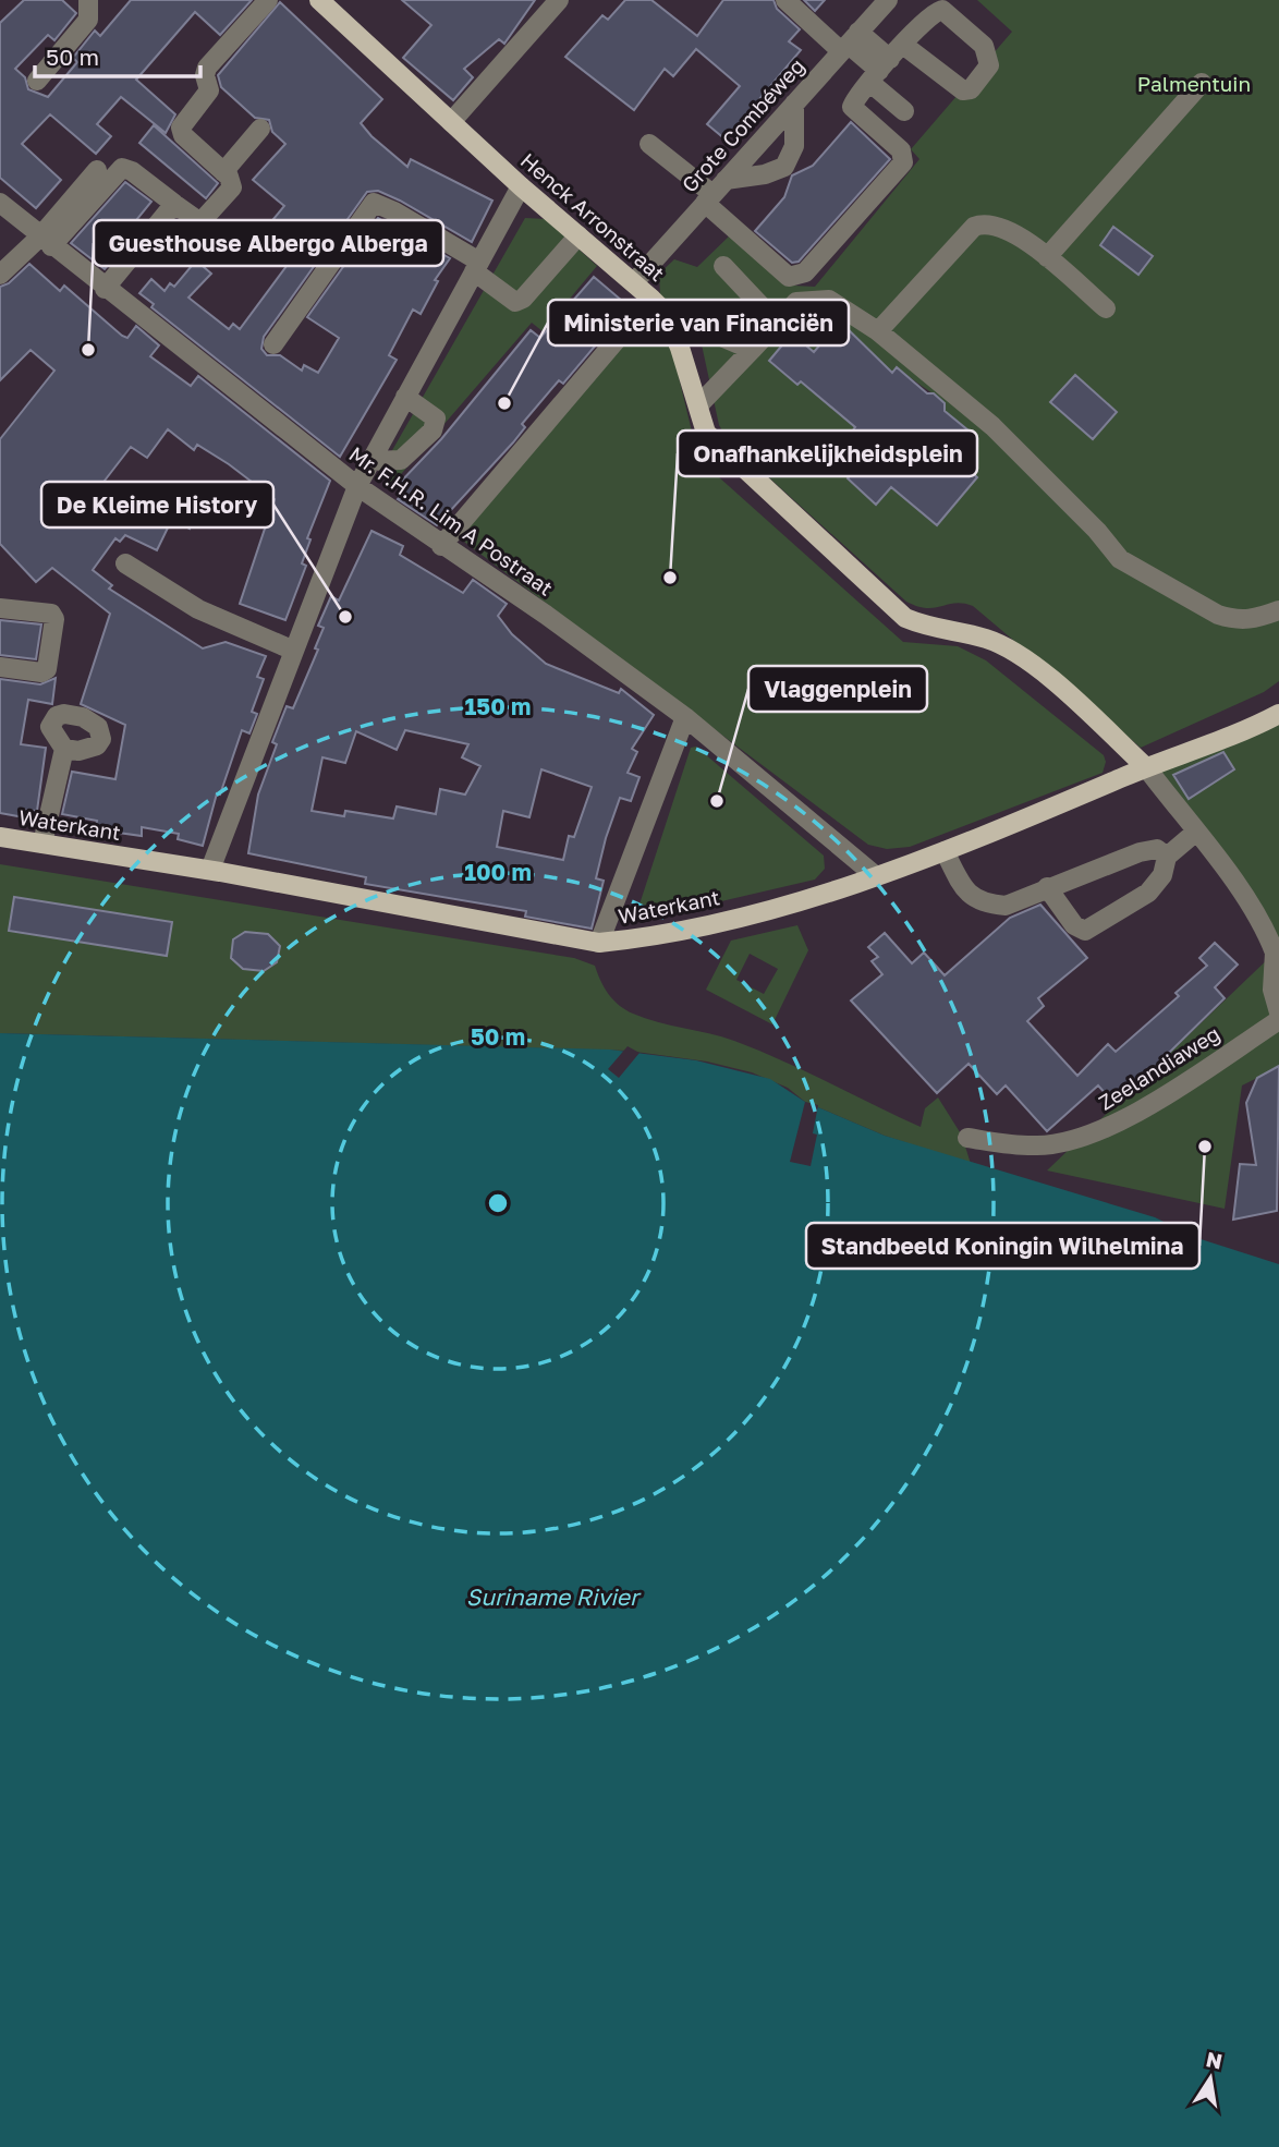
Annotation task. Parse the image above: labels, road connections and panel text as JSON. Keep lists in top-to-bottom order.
{
  "streets": {
    "main road": ["Henck Arronstraat", "Waterkant"],
    "street": ["Grote Combéweg", "Mr. F.H.R. Lim A Postraat", "Zeelandiaweg"]
  },
  "crossings": [
    ["Grote Combéweg", "Henck Arronstraat"],
    ["Henck Arronstraat", "Waterkant"],
    ["Mr. F.H.R. Lim A Postraat", "Waterkant"]
  ],
  "water": ["Suriname Rivier"],
  "parks": ["Palmentuin"],
  "places": [
    "Guesthouse Albergo Alberga",
    "Ministerie van Financiën",
    "Onafhankelijkheidsplein",
    "De Kleime History",
    "Vlaggenplein",
    "Standbeeld Koningin Wilhelmina"
  ],
  "scale_bar": "50 m",
  "north": "top",
  "rings": ["150 m", "100 m", "50 m"]
}
